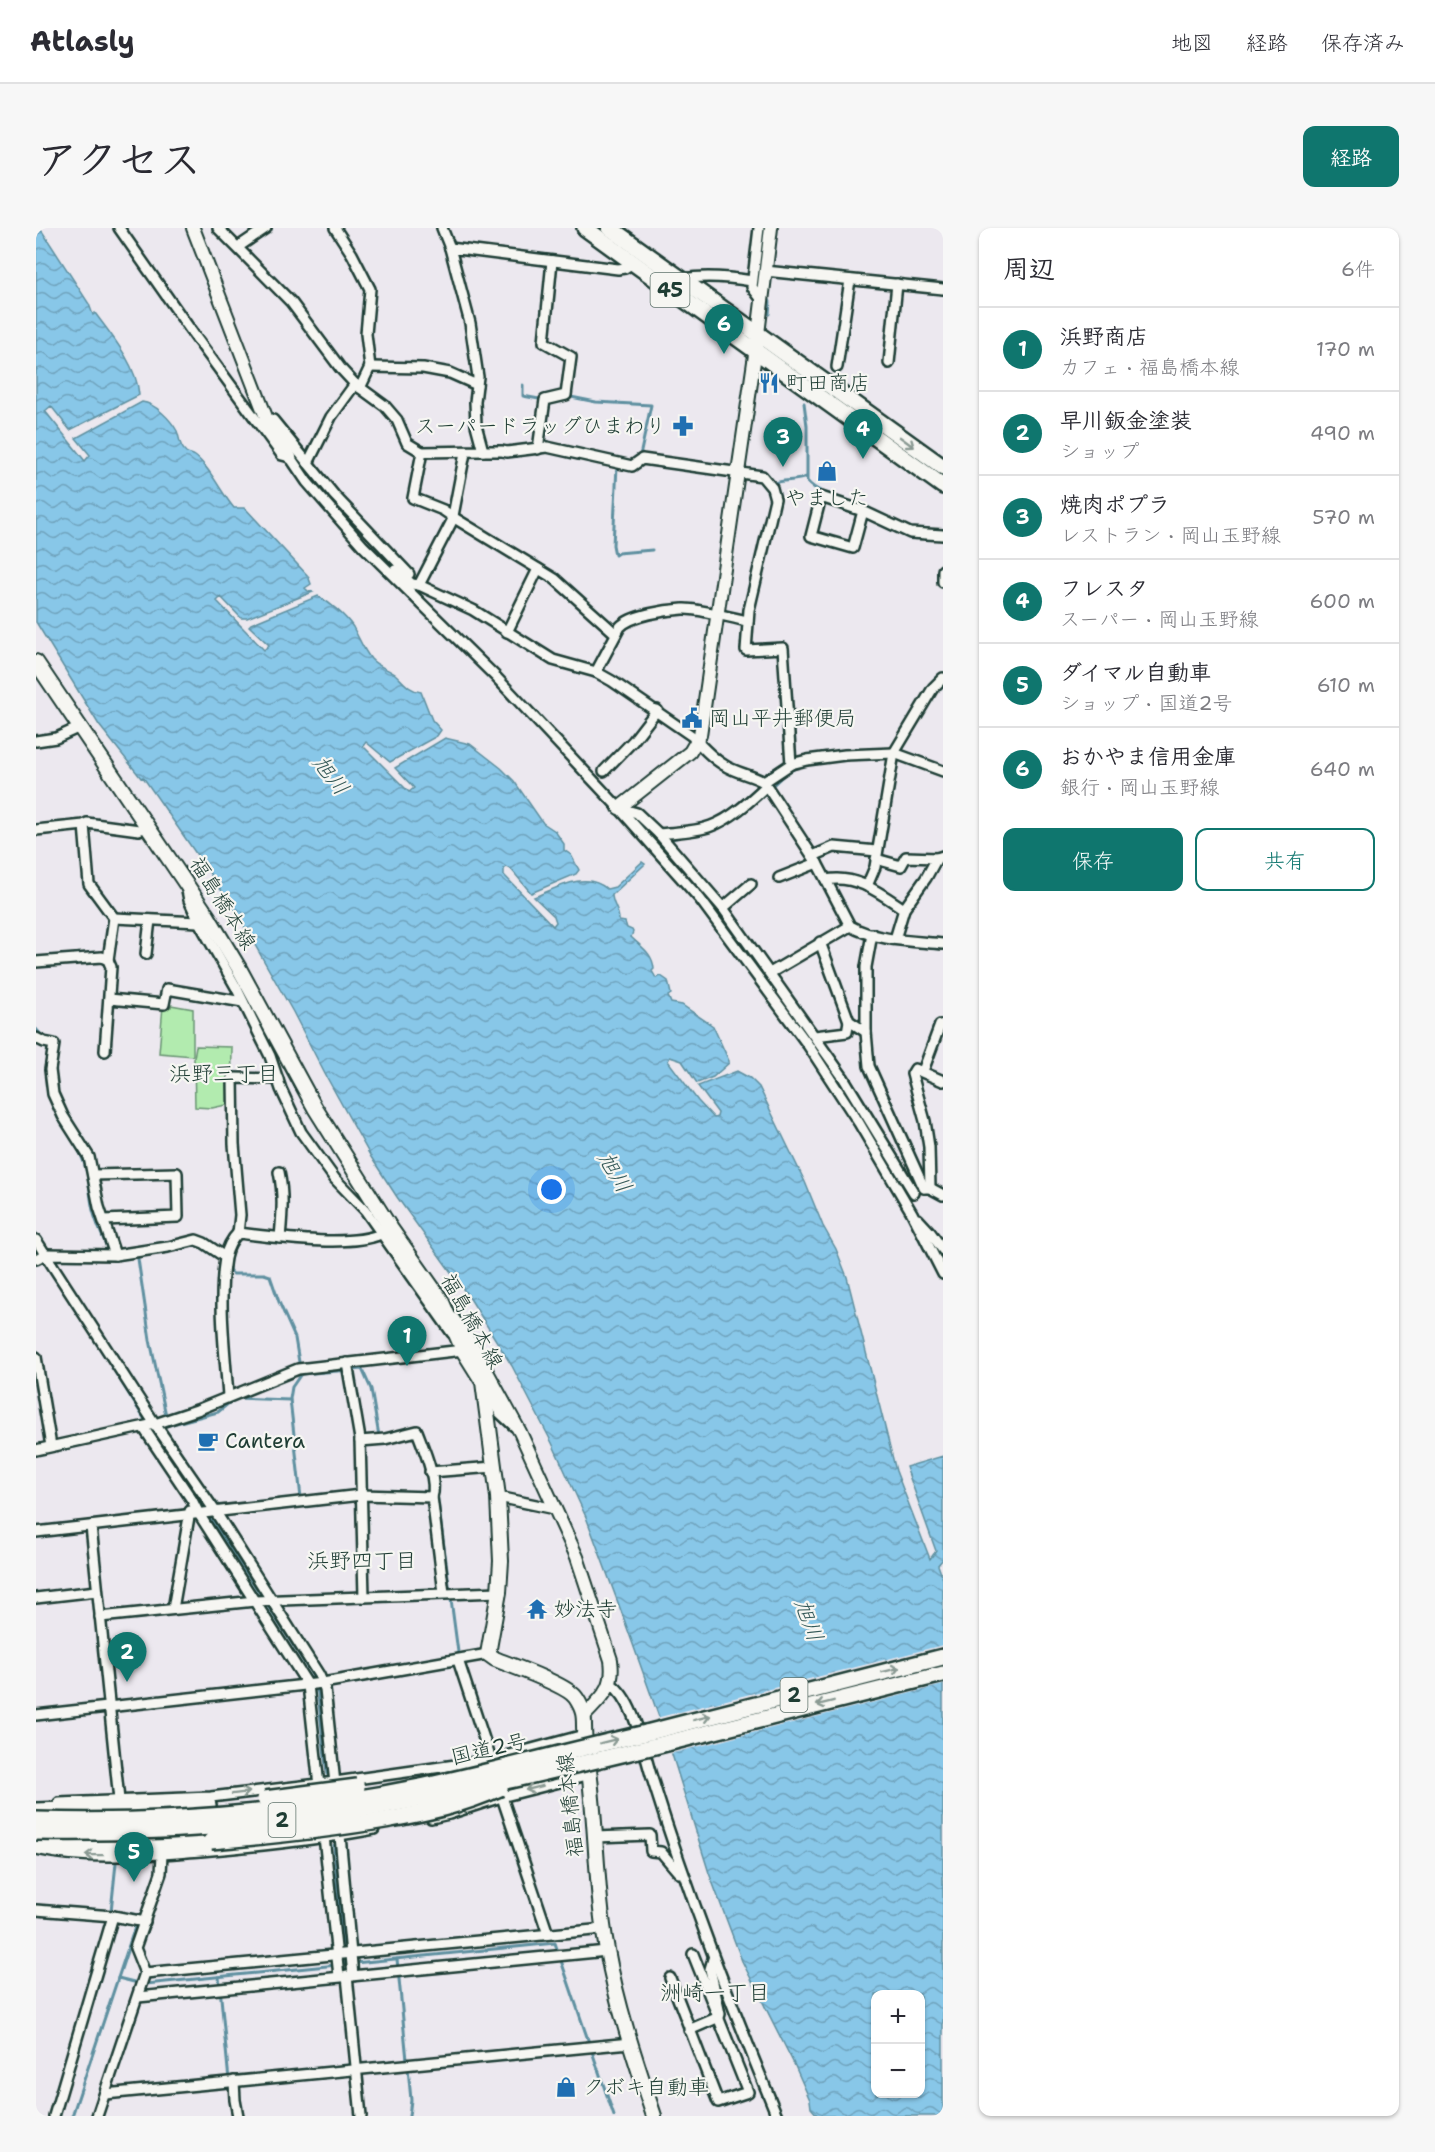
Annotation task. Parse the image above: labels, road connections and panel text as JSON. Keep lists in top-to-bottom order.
{
  "streets": {
    "main road": [
      "45",
      "福島橋本線",
      "2",
      "国道2号"
    ]
  },
  "districts": ["浜野三丁目", "浜野四丁目", "洲崎一丁目"],
  "water": ["旭川"],
  "places": {
    "restaurant": ["町田商店"],
    "pharmacy": ["スーパードラッグひまわり"],
    "shop": ["やました", "クボキ自動車"],
    "public building": ["岡山平井郵便局"],
    "cafe": ["Cantera"],
    "temple": ["妙法寺"]
  },
  "page": {
    "header": "Atlasly",
    "nav": ["地図", "経路", "保存済み"],
    "title": "アクセス",
    "buttons": [
      "経路",
      ["保存", "共有"]
    ],
    "heading": ["周辺", "6件"],
    "pins": [
      "6",
      "4",
      "3",
      "1",
      "2",
      "5"
    ],
    "list": [
      {
        "mark": "1",
        "name": "浜野商店",
        "note": "カフェ · 福島橋本線",
        "value": "170 m"
      },
      {
        "mark": "2",
        "name": "早川鈑金塗装",
        "note": "ショップ",
        "value": "490 m"
      },
      {
        "mark": "3",
        "name": "焼肉ポプラ",
        "note": "レストラン · 岡山玉野線",
        "value": "570 m"
      },
      {
        "mark": "4",
        "name": "フレスタ",
        "note": "スーパー · 岡山玉野線",
        "value": "600 m"
      },
      {
        "mark": "5",
        "name": "ダイマル自動車",
        "note": "ショップ · 国道2号",
        "value": "610 m"
      },
      {
        "mark": "6",
        "name": "おかやま信用金庫",
        "note": "銀行 · 岡山玉野線",
        "value": "640 m"
      }
    ],
    "map_buttons": ["+", "−"]
  }
}
